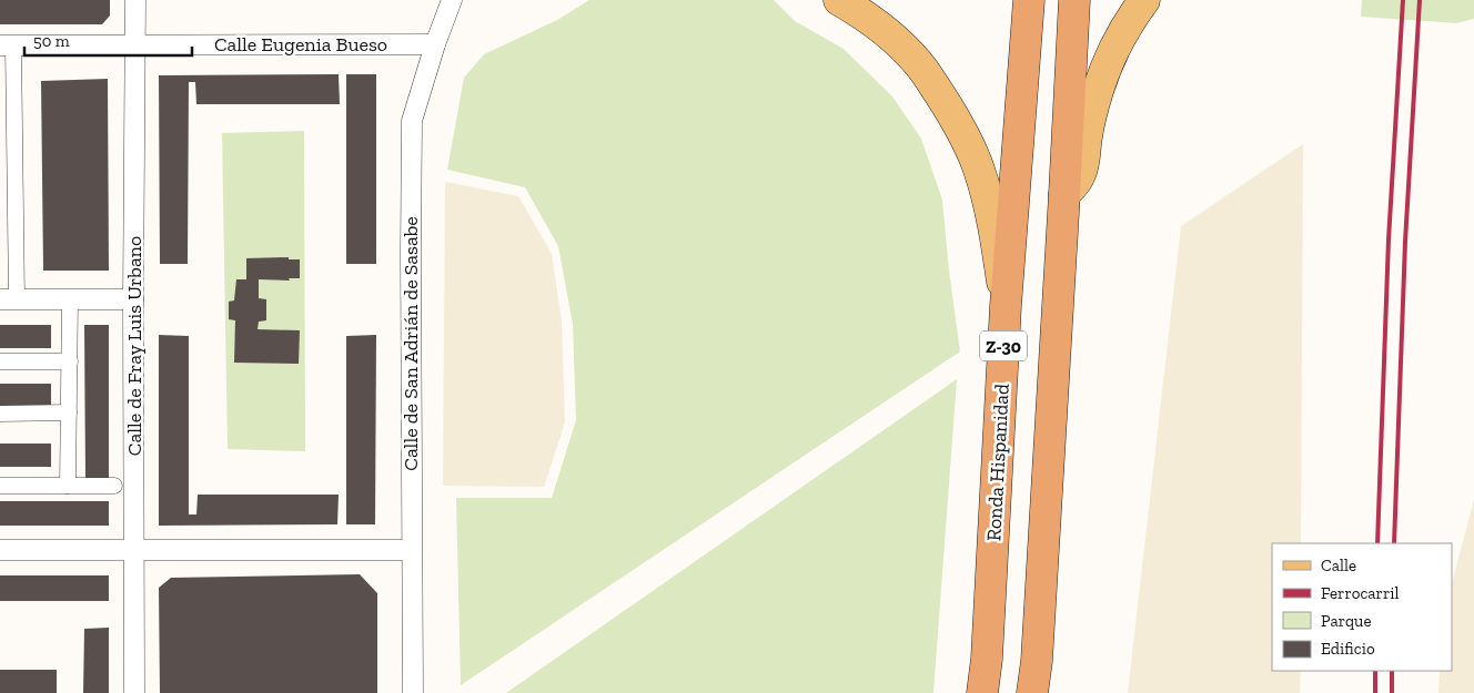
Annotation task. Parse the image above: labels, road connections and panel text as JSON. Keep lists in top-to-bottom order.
{
  "streets": {
    "highway": ["Z-30", "Ronda Hispanidad"],
    "street": ["Calle Eugenia Bueso", "Calle de San Adrián de Sasabe", "Calle de Fray Luis Urbano"]
  },
  "crossings": [
    ["Calle Eugenia Bueso", "Calle de San Adrián de Sasabe"],
    ["Calle Eugenia Bueso", "Calle de Fray Luis Urbano"]
  ],
  "legend": [
    "Calle",
    "Ferrocarril",
    "Parque",
    "Edificio"
  ],
  "scale_bar": "50 m"
}
